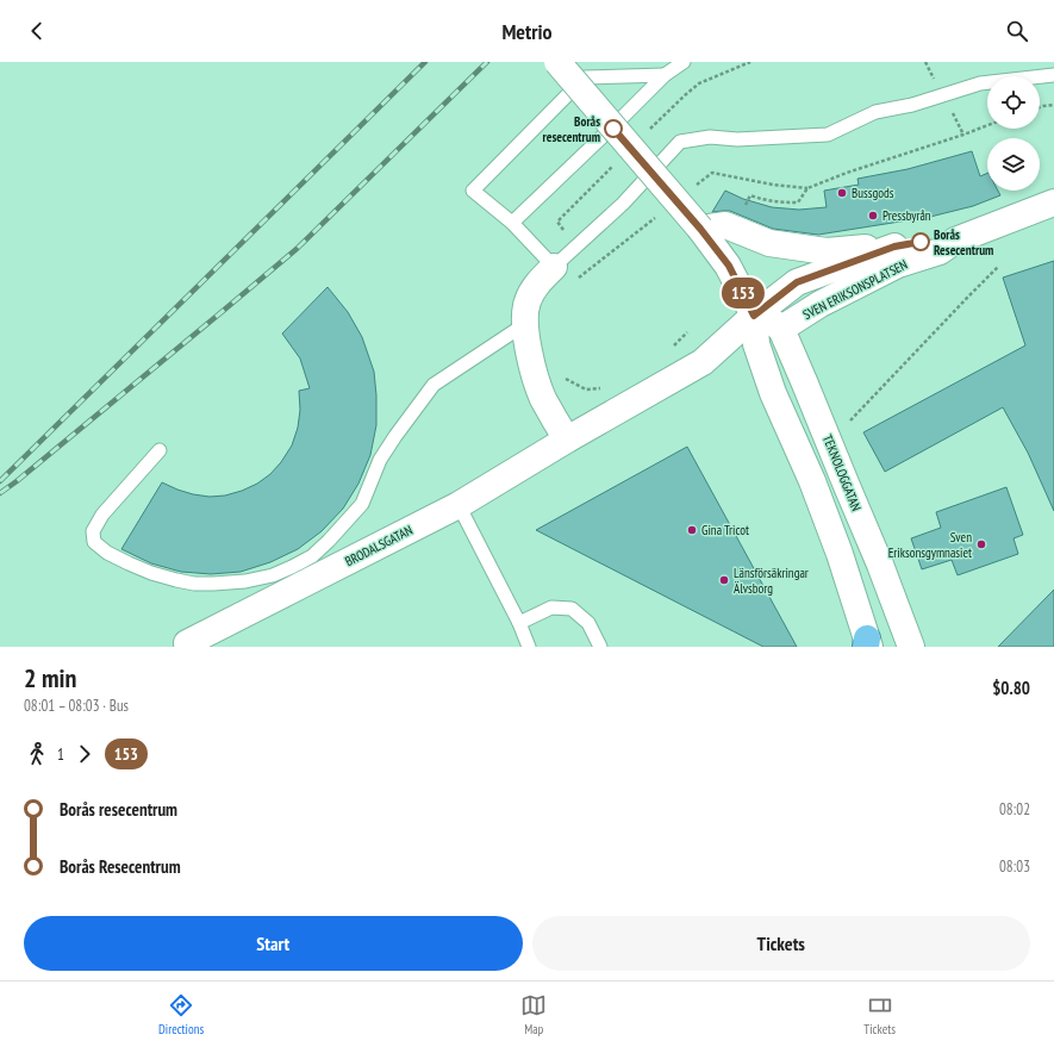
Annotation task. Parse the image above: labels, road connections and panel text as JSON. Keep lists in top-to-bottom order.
{
  "streets": {
    "street": ["SVEN ERIKSONSPLATSEN", "TEKNOLOGGATAN", "BRODALSGATAN"]
  },
  "crossings": [
    ["SVEN ERIKSONSPLATSEN", "TEKNOLOGGATAN"],
    ["SVEN ERIKSONSPLATSEN", "BRODALSGATAN"]
  ],
  "places": [
    "Borås resecentrum",
    "Bussgods",
    "Pressbyrån",
    "Borås Resecentrum",
    "Gina Tricot",
    "Sven Eriksonsgymnasiet",
    "Länsförsäkringar Älvsborg"
  ],
  "lines": ["bus line 153"],
  "page": {
    "header": "Metrio",
    "on_map": "153",
    "heading": ["2 min", "08:01 – 08:03 · Bus", "$0.80"],
    "legs": ["1", "153"],
    "list": [
      {
        "name": "Borås resecentrum",
        "value": "08:02"
      },
      {
        "name": "Borås Resecentrum",
        "value": "08:03"
      }
    ],
    "buttons": ["Start", "Tickets"],
    "tabs": ["Directions", "Map", "Tickets"]
  }
}
